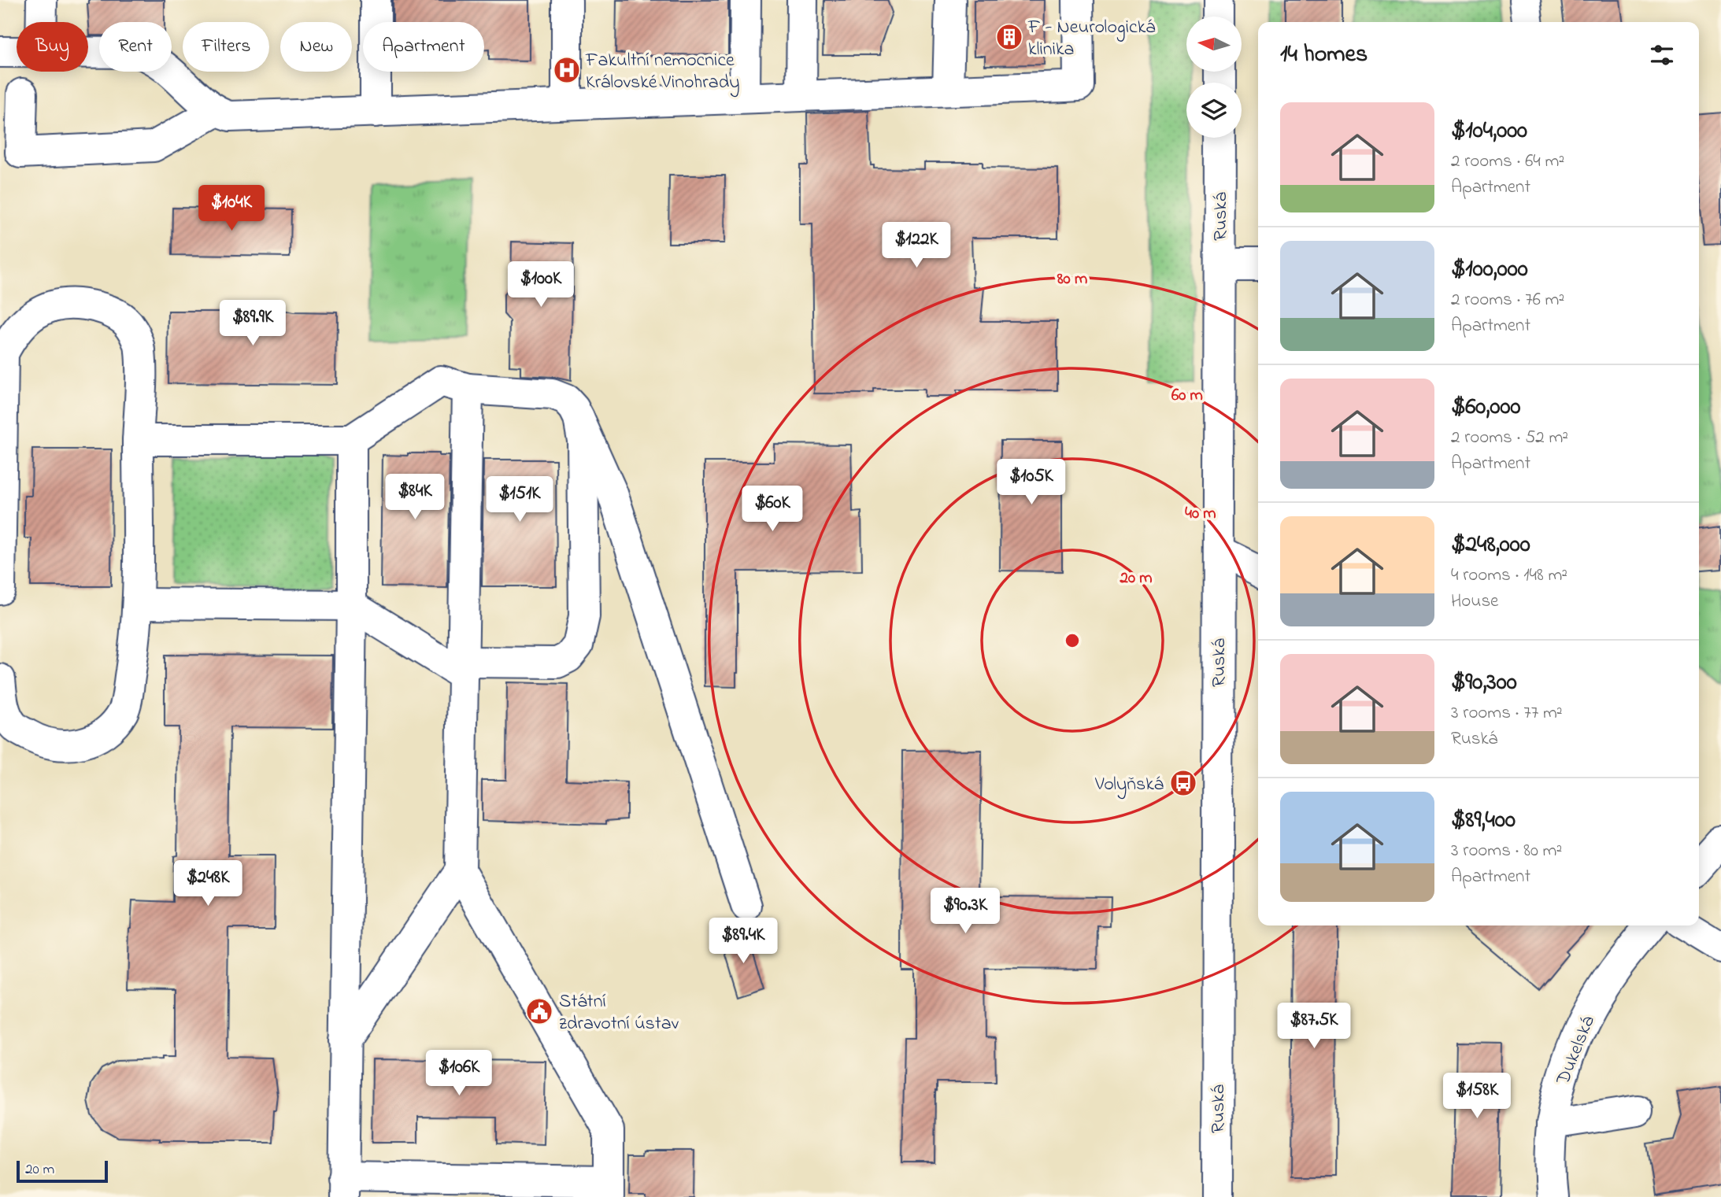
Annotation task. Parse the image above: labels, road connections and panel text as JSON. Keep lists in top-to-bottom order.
{
  "streets": {
    "street": ["Ruská", "Dukelská"]
  },
  "places": {
    "building": ["F - Neurologická klinika"],
    "hospital": ["Fakultní nemocnice Královské Vinohrady"],
    "bus stop": ["Volyňská"],
    "public building": ["Státní zdravotní ústav"]
  },
  "scale_bar": "20 m",
  "north": "left",
  "page": {
    "chip": [
      "Buy",
      "Rent",
      "Filters",
      "New",
      "Apartment"
    ],
    "heading": "14 homes",
    "list": [
      {
        "name": "$104,000",
        "note": "2 rooms · 64 m² · Apartment"
      },
      {
        "name": "$100,000",
        "note": "2 rooms · 76 m² · Apartment"
      },
      {
        "name": "$60,000",
        "note": "2 rooms · 52 m² · Apartment"
      },
      {
        "name": "$248,000",
        "note": "4 rooms · 148 m² · House"
      },
      {
        "name": "$90,300",
        "note": "3 rooms · 77 m² · Ruská"
      },
      {
        "name": "$89,400",
        "note": "3 rooms · 80 m² · Apartment"
      }
    ],
    "price": [
      "$104K",
      "$122K",
      "$100K",
      "$89.9K",
      "$105K",
      "$84K",
      "$151K",
      "$60K",
      "$248K",
      "$90.3K",
      "$89.4K",
      "$87.5K",
      "$106K",
      "$158K"
    ],
    "scale": "20 m"
  },
  "rings": [
    "80 m",
    "60 m",
    "40 m",
    "20 m"
  ]
}
